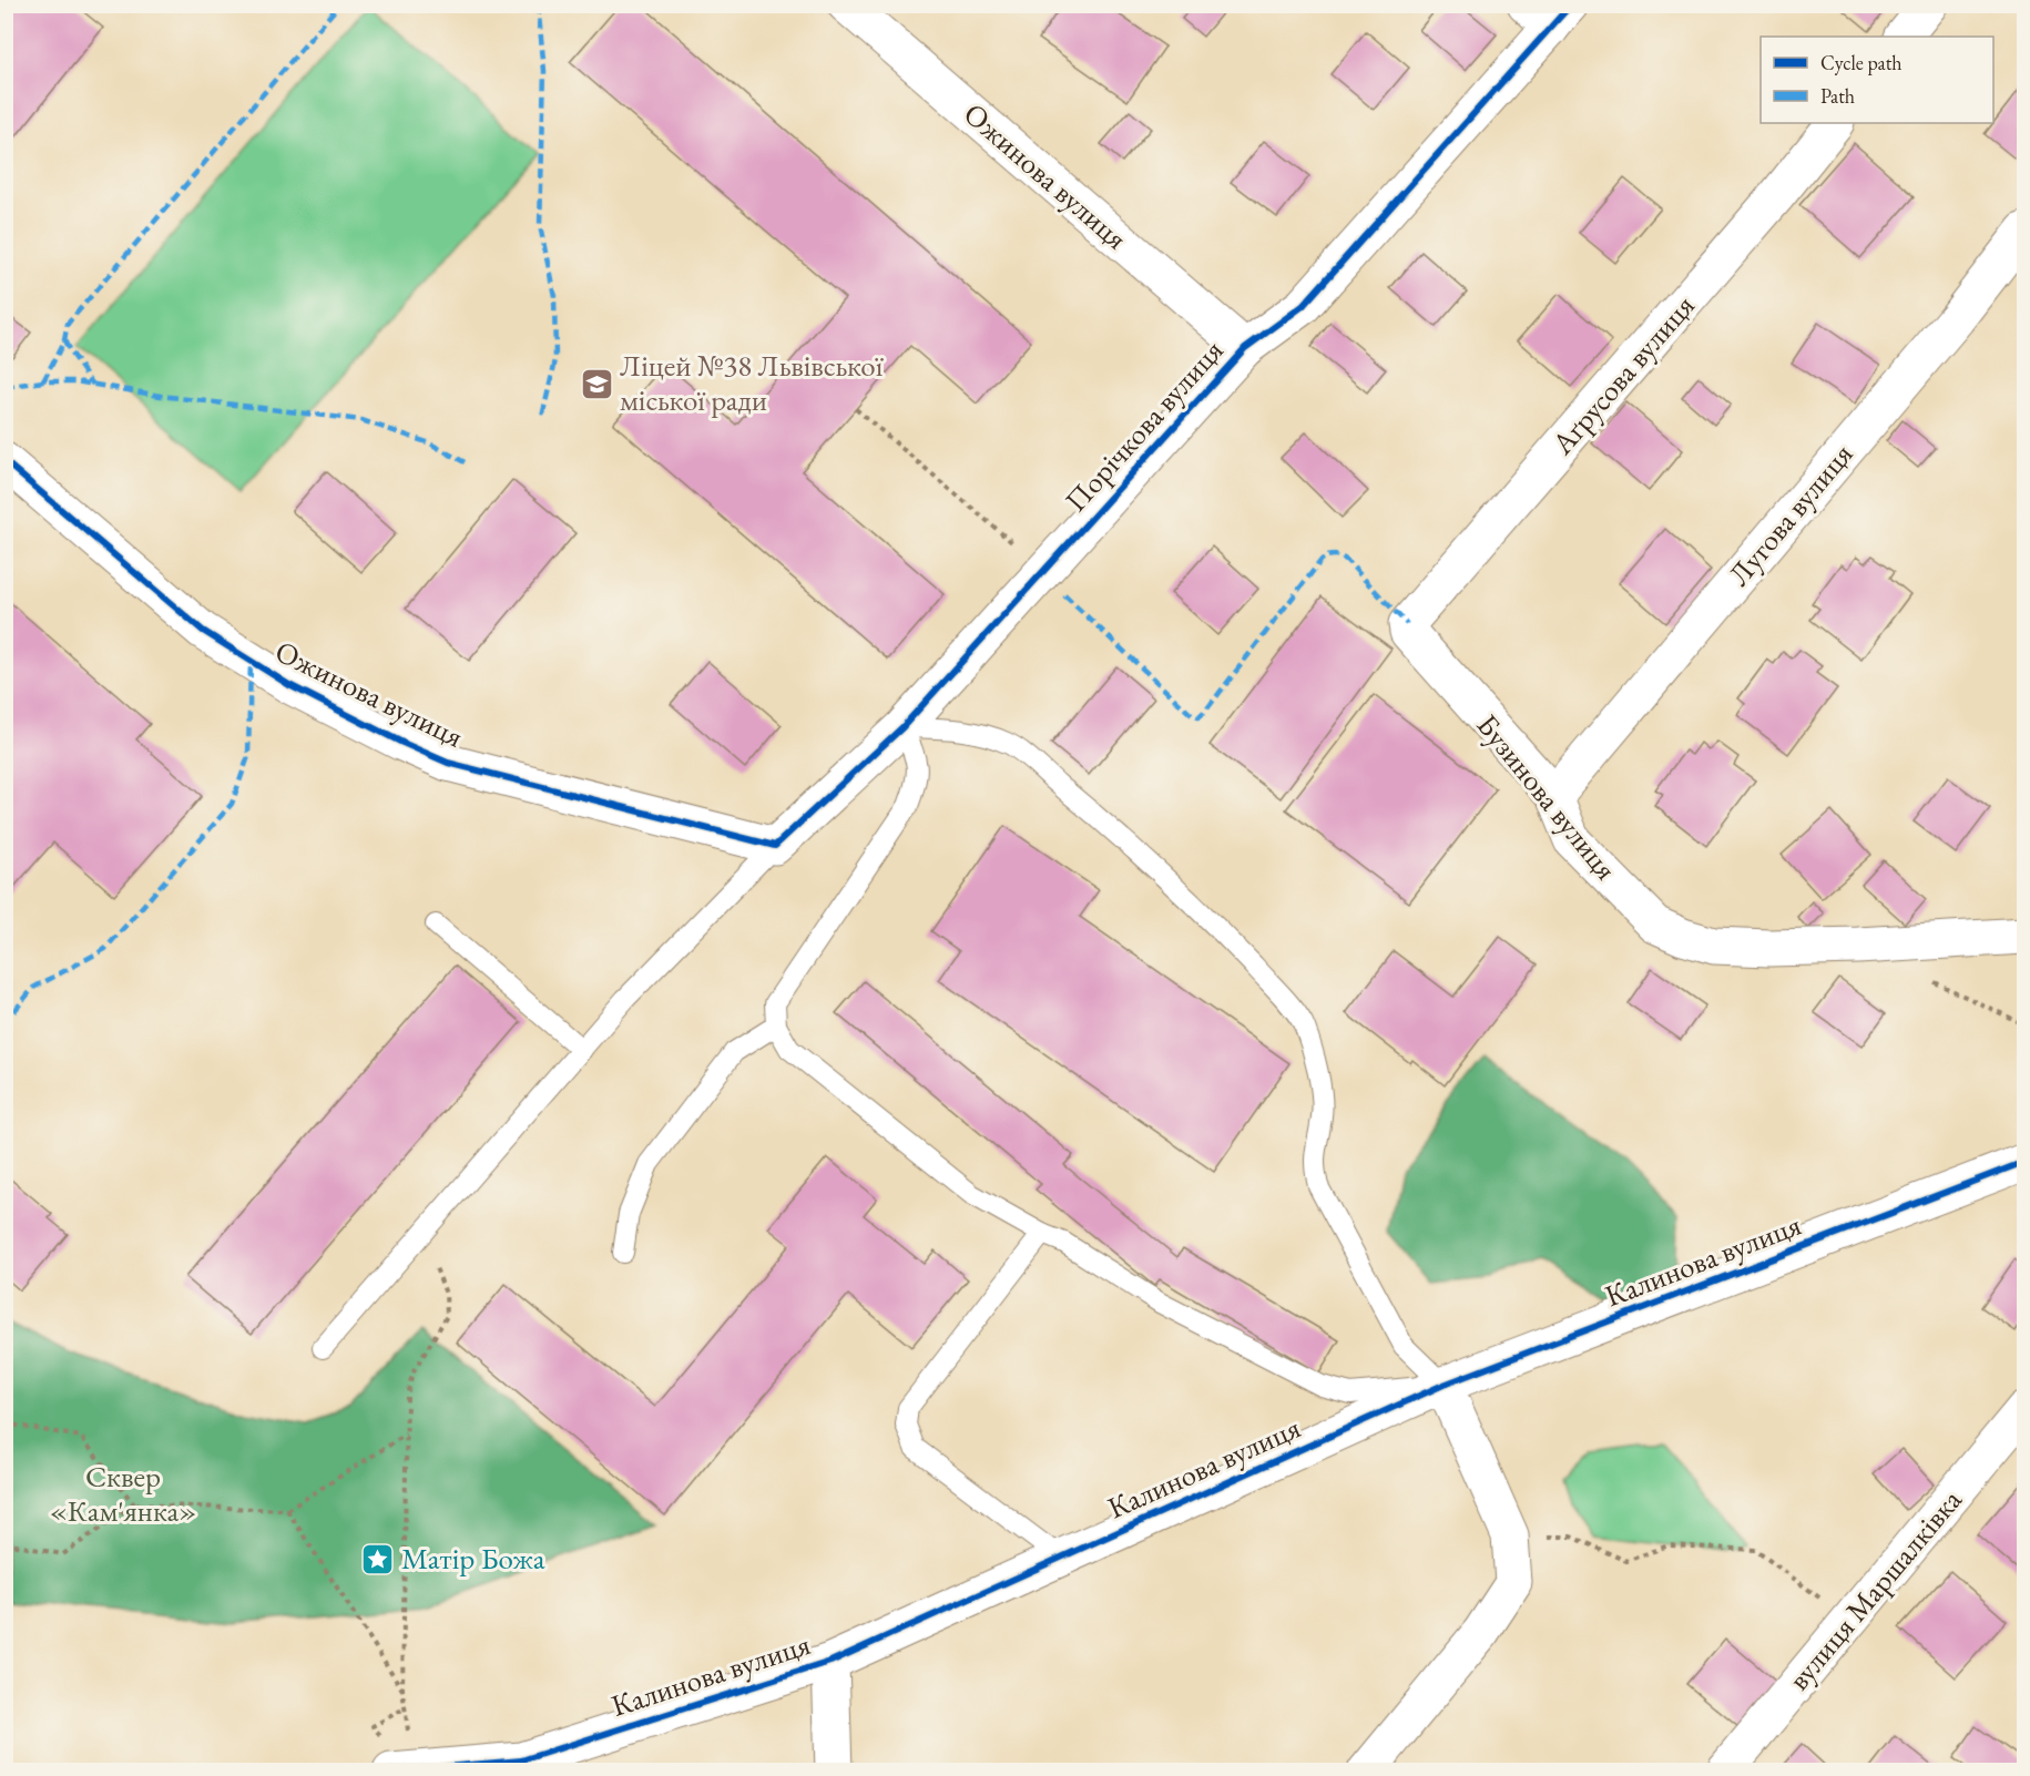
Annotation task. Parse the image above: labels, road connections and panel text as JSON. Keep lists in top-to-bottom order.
{
  "streets": {
    "street": [
      "Ожинова вулиця",
      "Аґрусова вулиця",
      "Порічкова вулиця",
      "Лугова вулиця",
      "Бузинова вулиця",
      "Калинова вулиця",
      "вулиця Маршалківка"
    ]
  },
  "crossings": [
    ["Ожинова вулиця", "Порічкова вулиця"],
    ["Аґрусова вулиця", "Бузинова вулиця"],
    ["Лугова вулиця", "Бузинова вулиця"]
  ],
  "parks": ["Сквер «Кам'янка»"],
  "places": {
    "school or university": ["Ліцей №38 Львівської міської ради"],
    "place": ["Матір Божа"]
  },
  "legend": ["Cycle path", "Path"]
}
